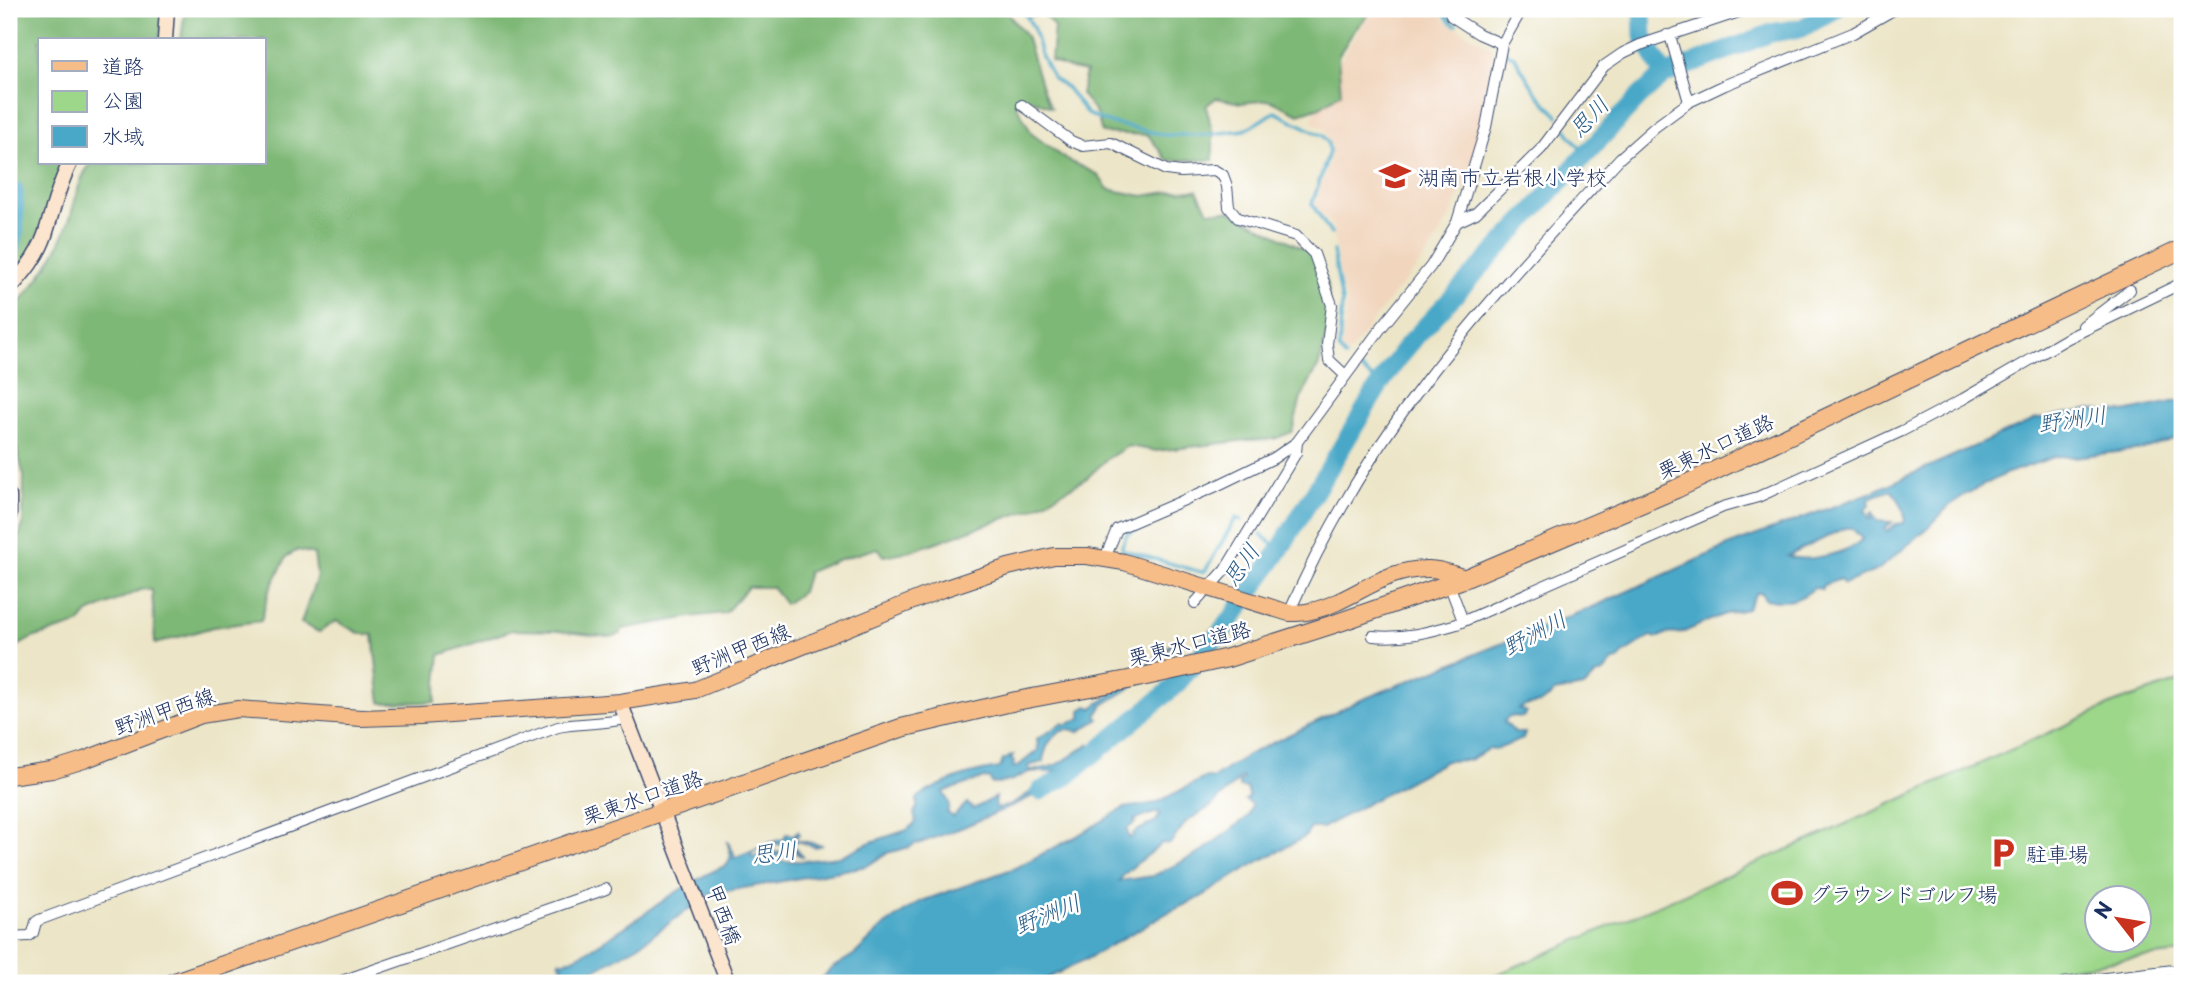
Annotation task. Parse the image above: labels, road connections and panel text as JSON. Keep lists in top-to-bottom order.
{
  "streets": {
    "highway": ["栗東水口道路"],
    "main road": ["野洲甲西線"],
    "street": ["甲西橋"]
  },
  "crossings": [
    ["栗東水口道路", "甲西橋"],
    ["野洲甲西線", "甲西橋"]
  ],
  "water": ["思川", "野洲川"],
  "places": {
    "school or university": ["湖南市立岩根小学校"],
    "parking": ["駐車場"],
    "sports": ["グラウンドゴルフ場"]
  },
  "legend": ["道路", "公園", "水域"],
  "north": "top left"
}
